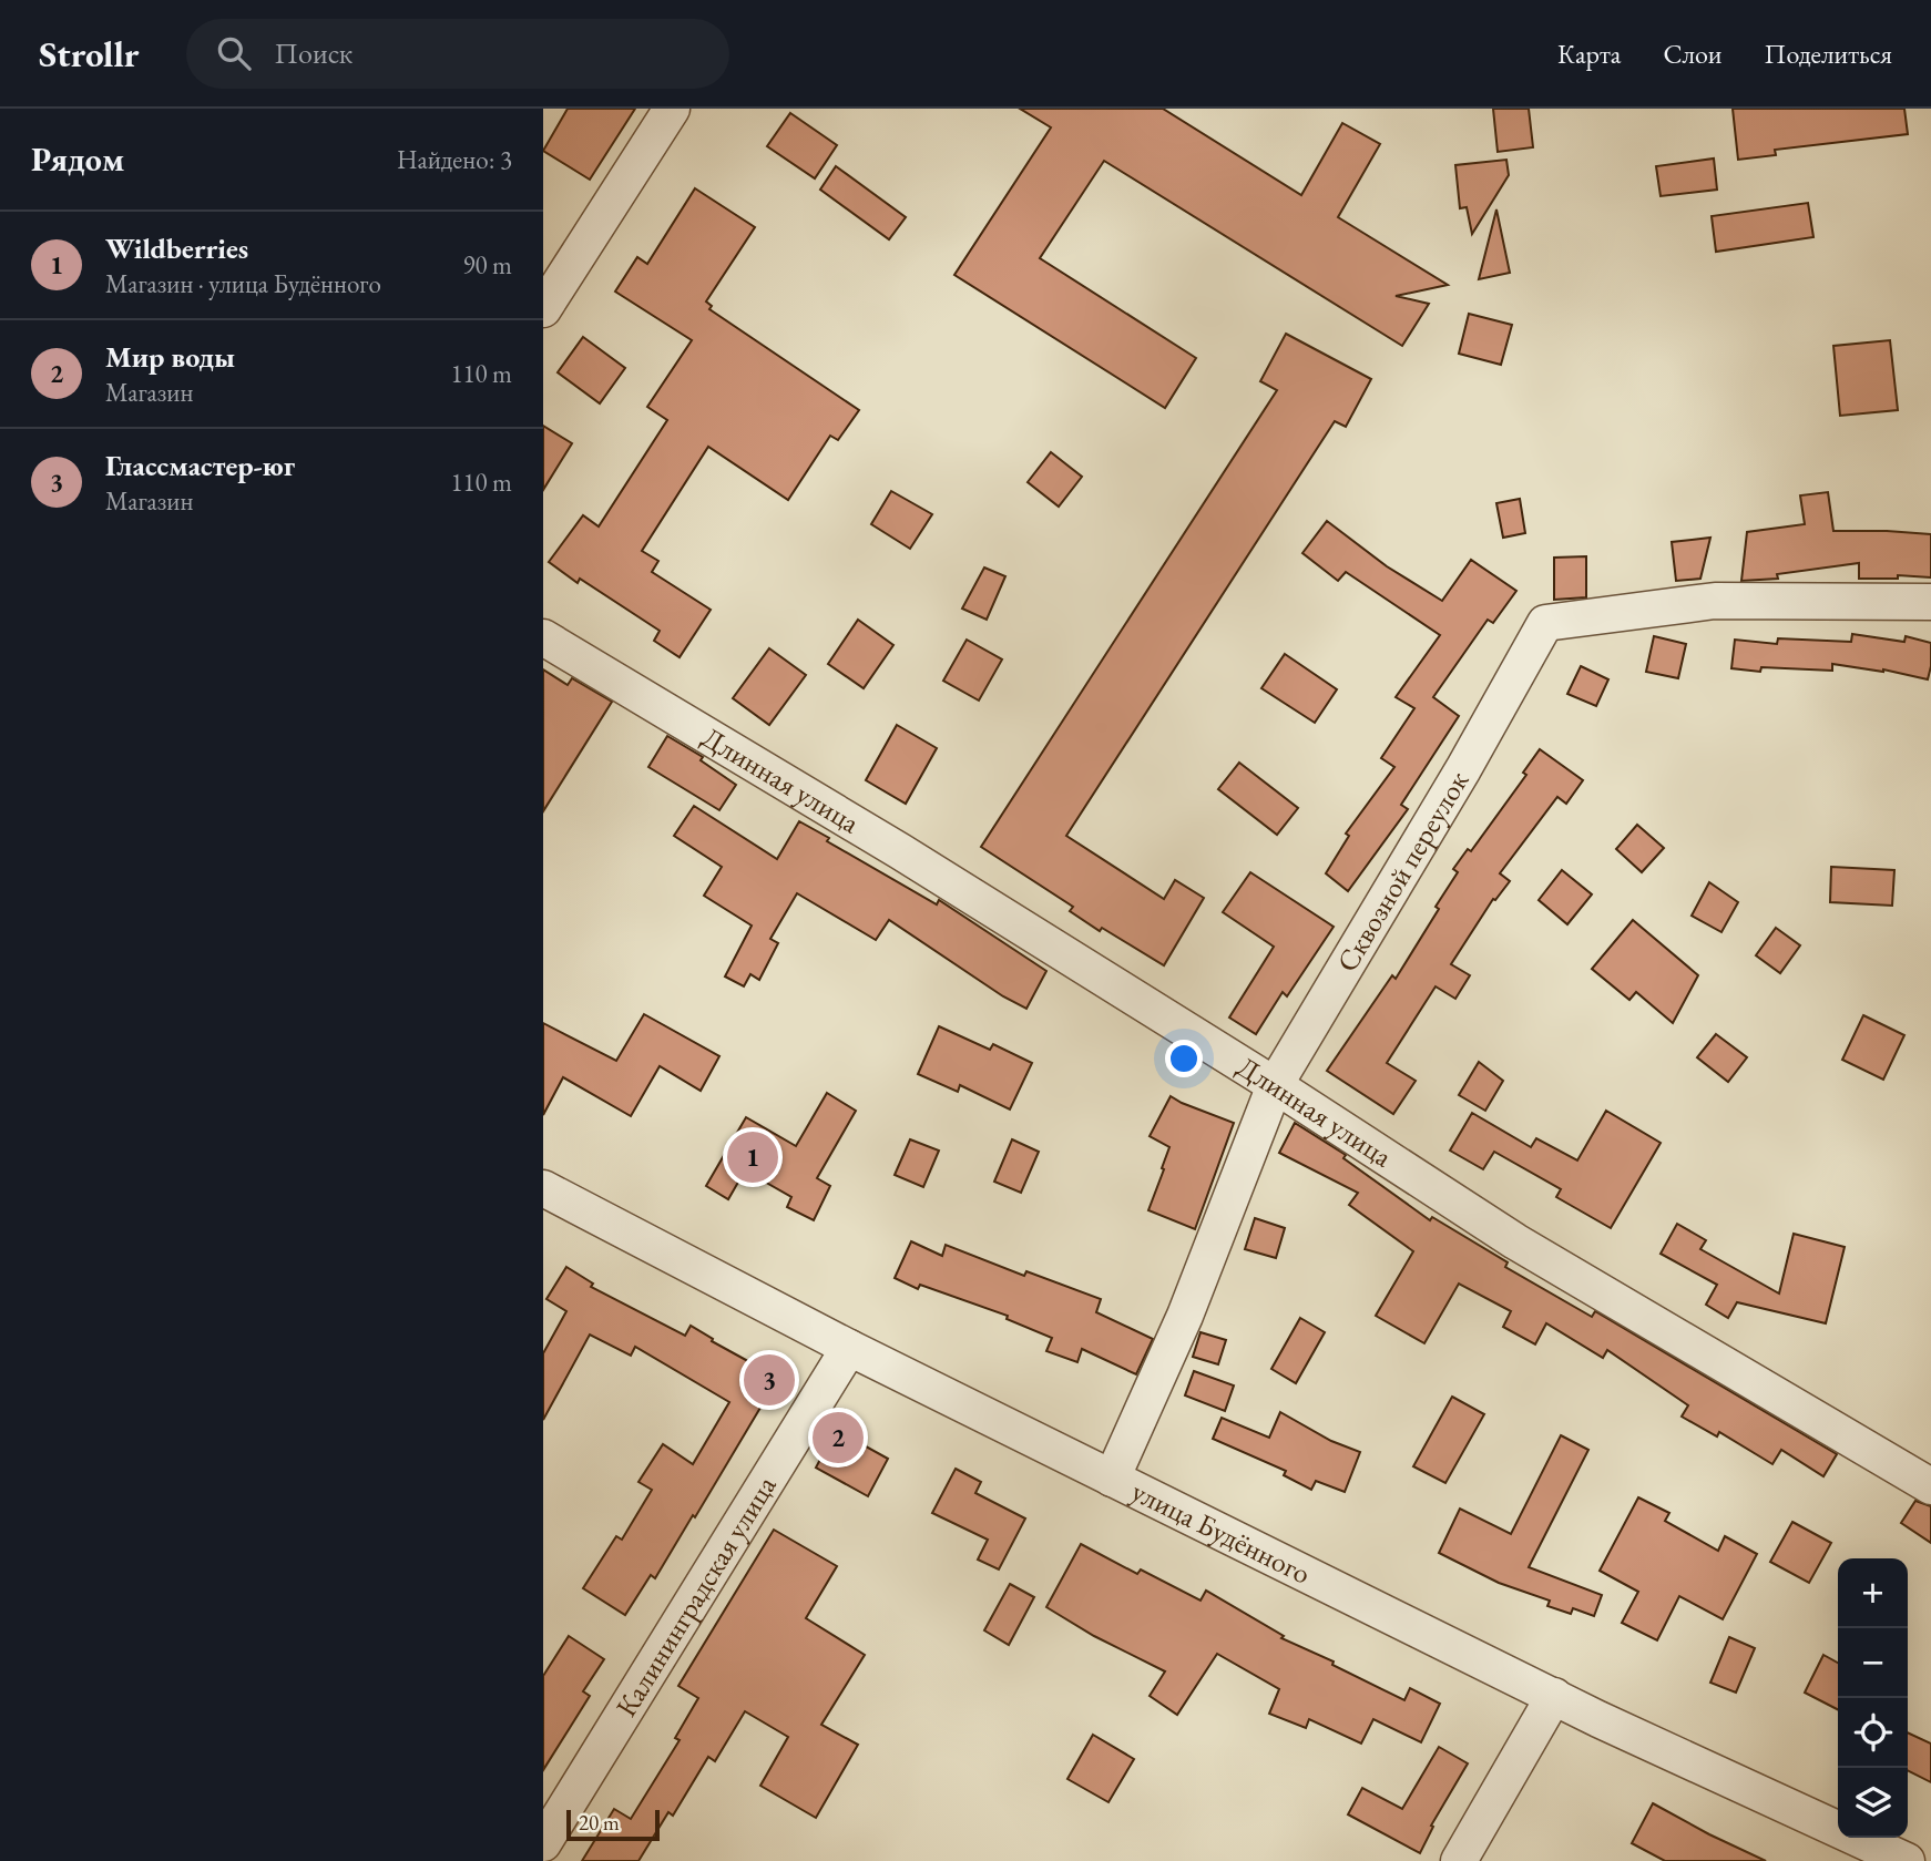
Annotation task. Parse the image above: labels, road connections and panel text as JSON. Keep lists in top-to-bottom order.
{
  "streets": {
    "street": [
      "Длинная улица",
      "Сквозной переулок",
      "улица Будённого",
      "Калининградская улица"
    ]
  },
  "crossings": [
    ["Длинная улица", "Сквозной переулок"],
    ["Сквозной переулок", "улица Будённого"],
    ["улица Будённого", "Калининградская улица"]
  ],
  "scale_bar": "20 m",
  "page": {
    "header": "Strollr",
    "search": "Поиск",
    "nav": ["Карта", "Слои", "Поделиться"],
    "heading": ["Рядом", "Найдено: 3"],
    "list": [
      {
        "mark": "1",
        "name": "Wildberries",
        "note": "Магазин · улица Будённого",
        "value": "90 m"
      },
      {
        "mark": "2",
        "name": "Мир воды",
        "note": "Магазин",
        "value": "110 m"
      },
      {
        "mark": "3",
        "name": "Глассмастер-юг",
        "note": "Магазин",
        "value": "110 m"
      }
    ],
    "pins": ["1", "3", "2"],
    "map_buttons": ["+", "−"],
    "scale": "20 m"
  }
}
